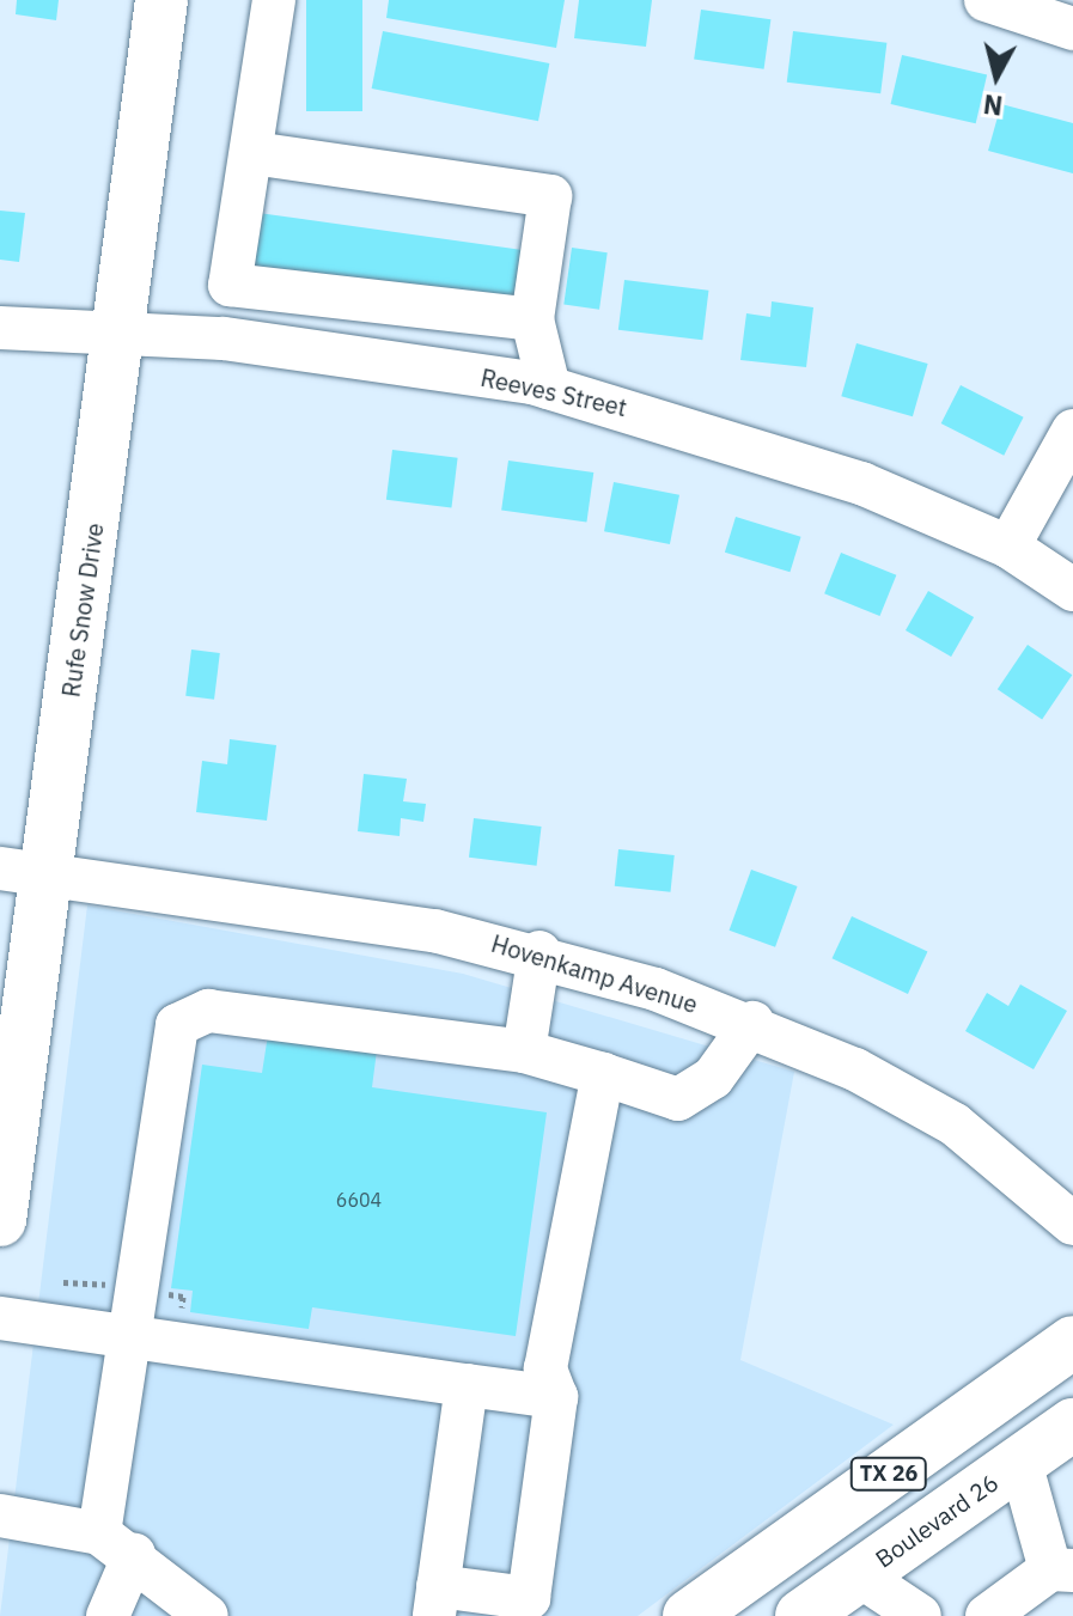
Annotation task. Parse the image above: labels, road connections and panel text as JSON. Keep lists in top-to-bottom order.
{
  "streets": {
    "main road": ["Rufe Snow Drive", "TX 26", "Boulevard 26"],
    "street": ["Reeves Street", "Hovenkamp Avenue"]
  },
  "crossings": [
    ["Reeves Street", "Rufe Snow Drive"],
    ["Rufe Snow Drive", "Hovenkamp Avenue"]
  ],
  "house_numbers": ["6604"],
  "north": "bottom"
}
